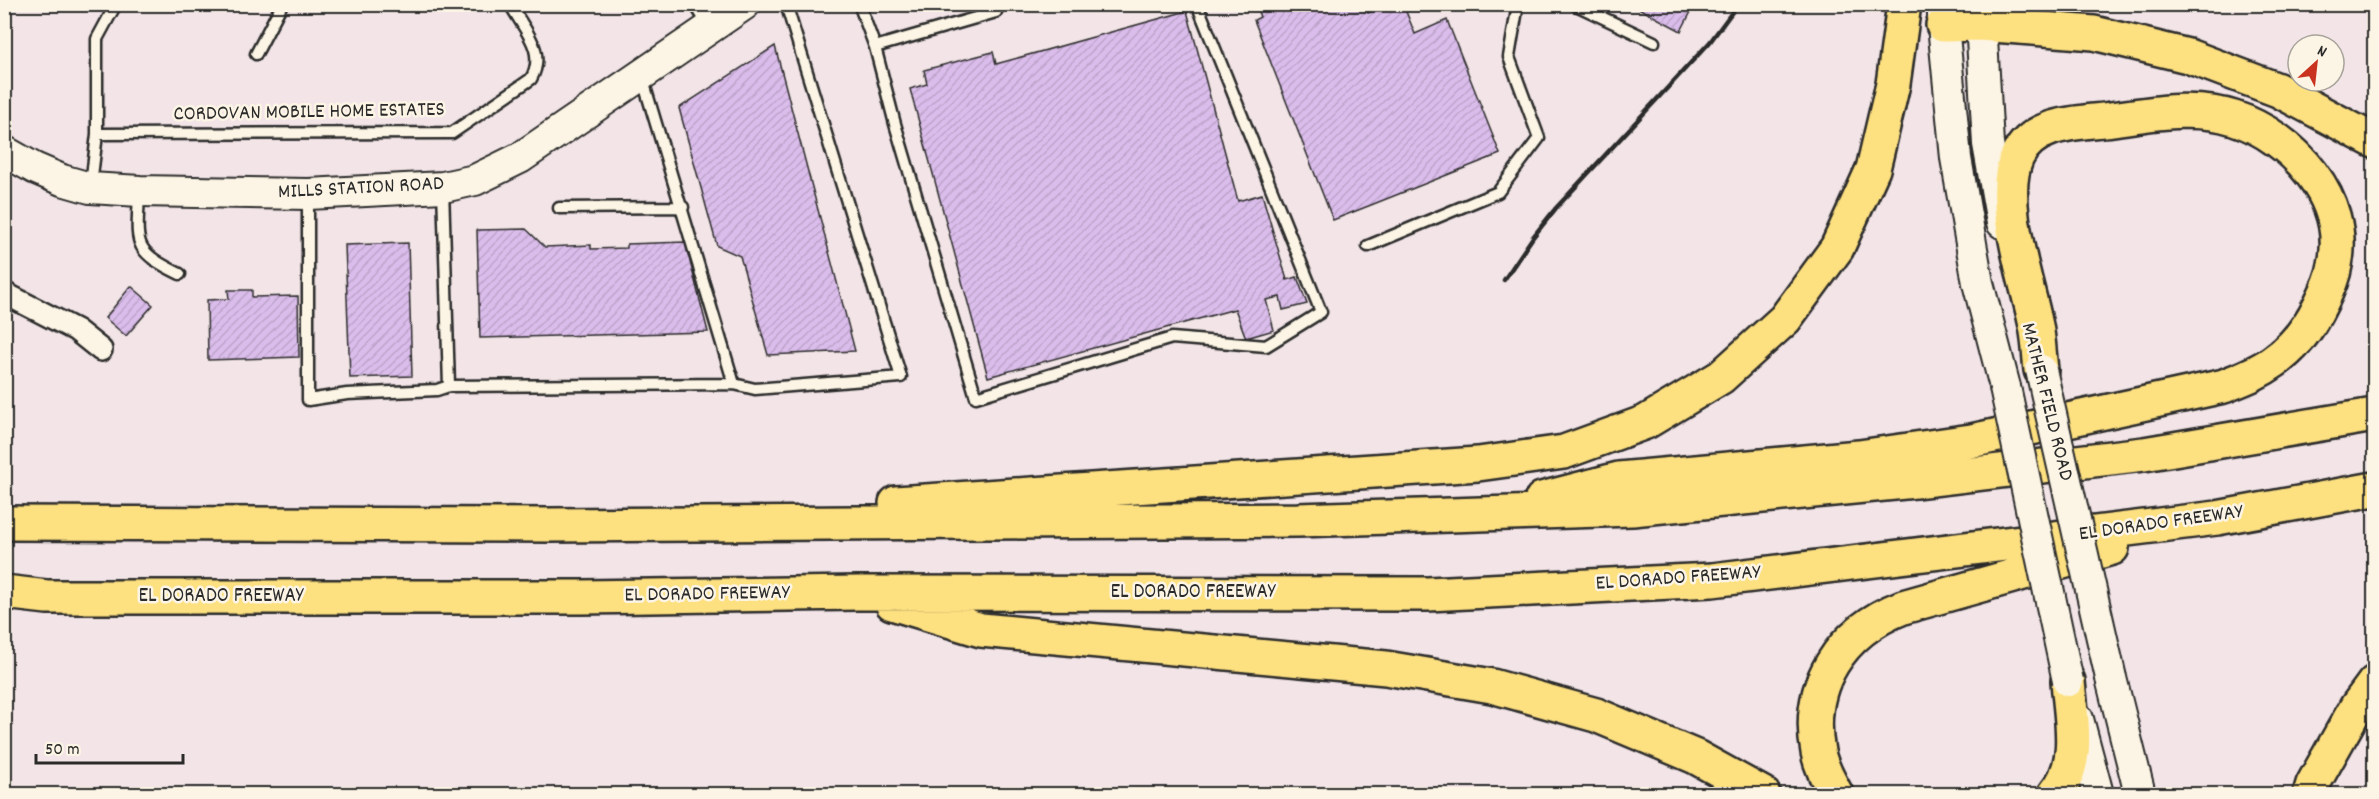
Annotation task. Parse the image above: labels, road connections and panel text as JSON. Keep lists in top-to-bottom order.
{
  "streets": {
    "highway": ["EL DORADO FREEWAY"],
    "main road": ["MILLS STATION ROAD", "MATHER FIELD ROAD"],
    "lane": ["CORDOVAN MOBILE HOME ESTATES"]
  },
  "scale_bar": "50 m",
  "north": "top right"
}
